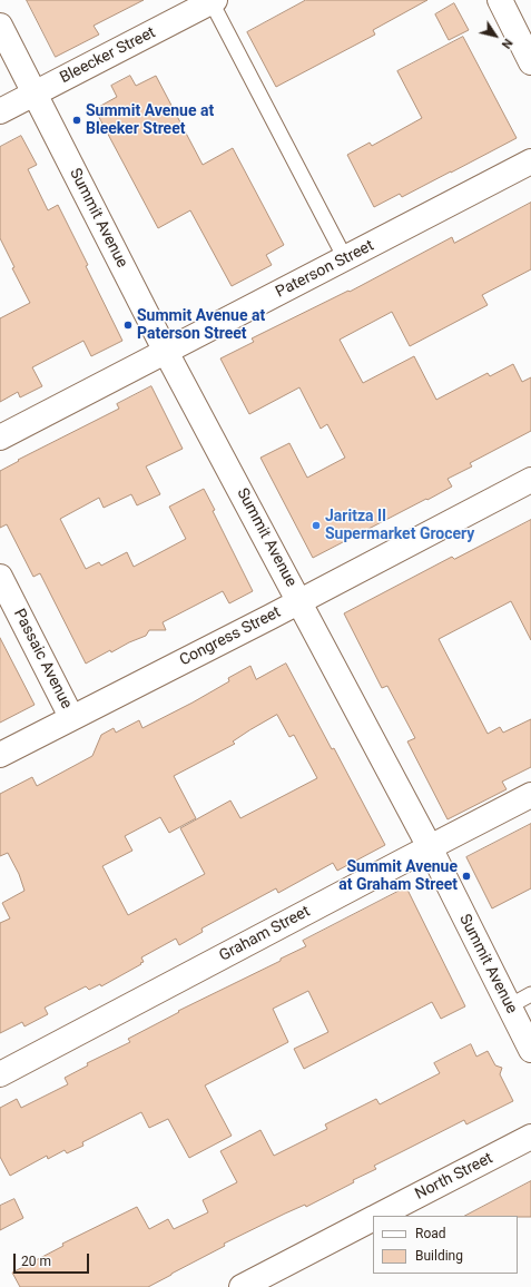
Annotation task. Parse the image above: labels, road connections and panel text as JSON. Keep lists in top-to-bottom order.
{
  "streets": {
    "street": [
      "Bleecker Street",
      "Summit Avenue",
      "Paterson Street",
      "Congress Street",
      "Passaic Avenue",
      "Graham Street",
      "North Street"
    ]
  },
  "crossings": [
    ["Bleecker Street", "Summit Avenue"],
    ["Summit Avenue", "Paterson Street"],
    ["Summit Avenue", "Congress Street"],
    ["Summit Avenue", "Graham Street"],
    ["Congress Street", "Passaic Avenue"]
  ],
  "places": [
    "Summit Avenue at Bleeker Street",
    "Summit Avenue at Paterson Street",
    "Jaritza II Supermarket Grocery",
    "Summit Avenue at Graham Street"
  ],
  "legend": ["Road", "Building"],
  "scale_bar": "20 m",
  "north": "bottom right"
}
